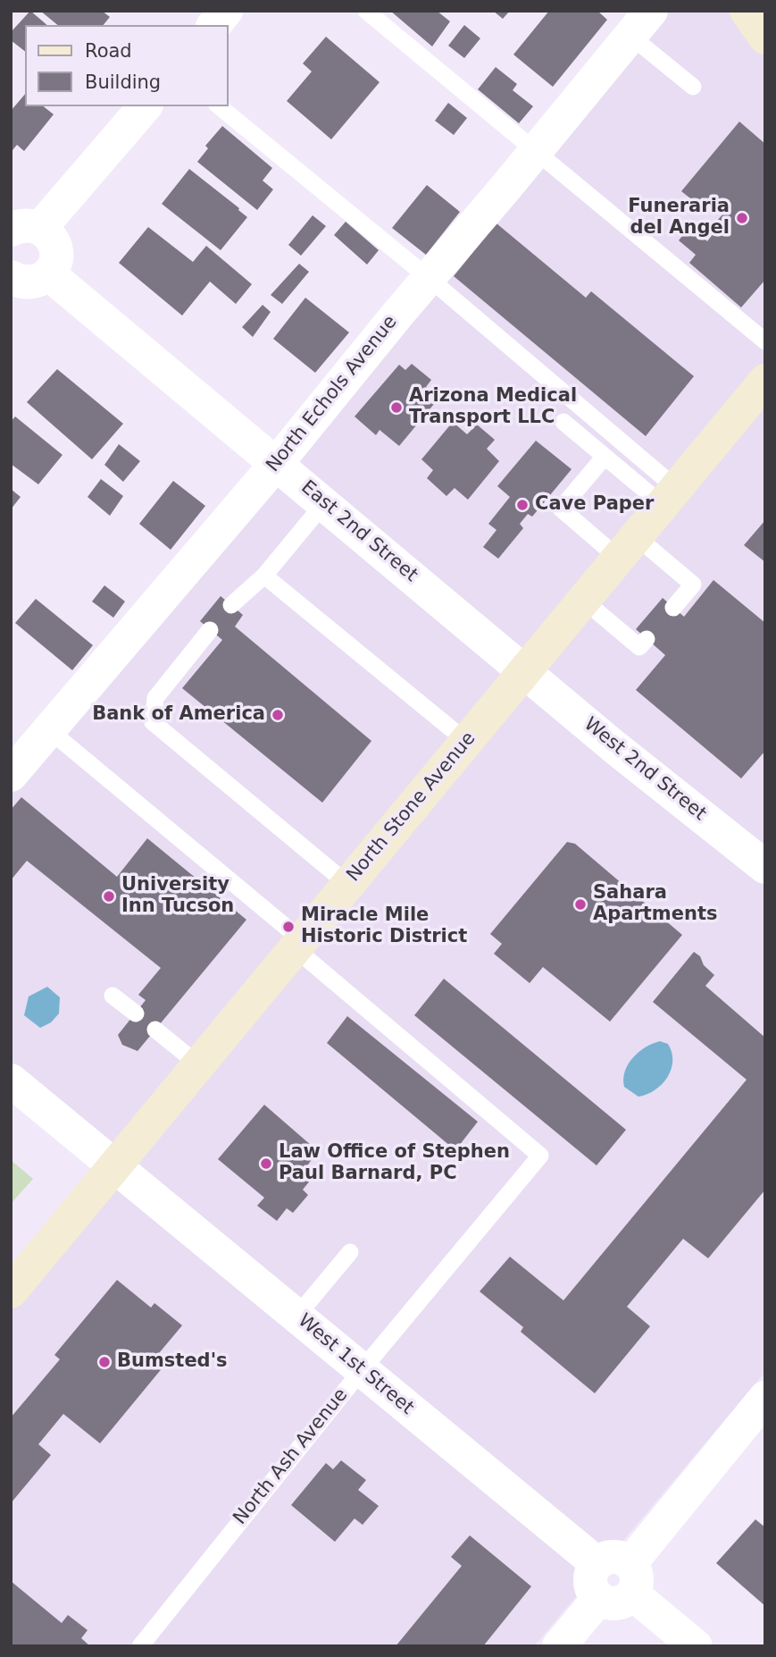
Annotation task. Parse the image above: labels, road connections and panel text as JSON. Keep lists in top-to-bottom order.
{
  "streets": {
    "main road": ["North Stone Avenue"],
    "street": [
      "North Echols Avenue",
      "East 2nd Street",
      "West 2nd Street",
      "West 1st Street"
    ],
    "lane": ["North Ash Avenue"]
  },
  "crossings": [
    ["North Echols Avenue", "East 2nd Street"],
    ["East 2nd Street", "West 2nd Street"],
    ["East 2nd Street", "North Stone Avenue"],
    ["West 2nd Street", "North Stone Avenue"],
    ["North Stone Avenue", "West 1st Street"],
    ["North Stone Avenue", "North Ash Avenue"],
    ["West 1st Street", "North Ash Avenue"]
  ],
  "places": [
    "Funeraria del Angel",
    "Arizona Medical Transport LLC",
    "Cave Paper",
    "Bank of America",
    "University Inn Tucson",
    "Sahara Apartments",
    "Miracle Mile Historic District",
    "Law Office of Stephen Paul Barnard, PC",
    "Bumsted's"
  ],
  "legend": ["Road", "Building"]
}
